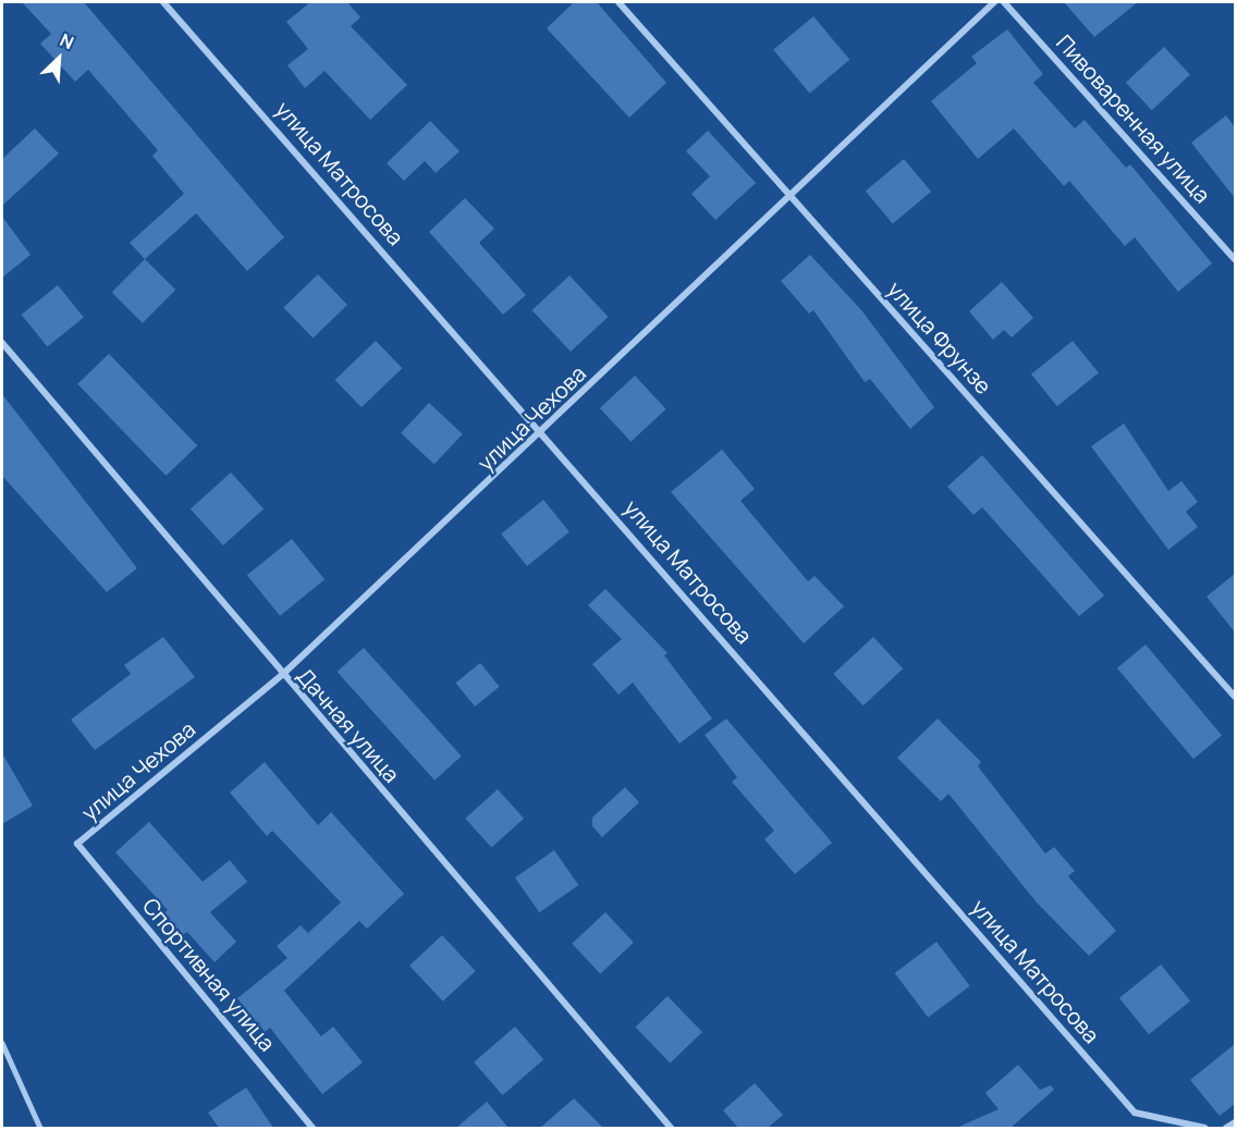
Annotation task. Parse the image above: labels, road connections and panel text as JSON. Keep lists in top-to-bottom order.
{
  "streets": {
    "street": [
      "Пивоваренная улица",
      "улица Матросова",
      "улица Фрунзе",
      "улица Чехова",
      "Дачная улица",
      "Спортивная улица"
    ]
  },
  "crossings": [
    ["улица Матросова", "улица Чехова"],
    ["улица Фрунзе", "улица Чехова"],
    ["улица Чехова", "Дачная улица"],
    ["улица Чехова", "Спортивная улица"]
  ],
  "north": "top right"
}
